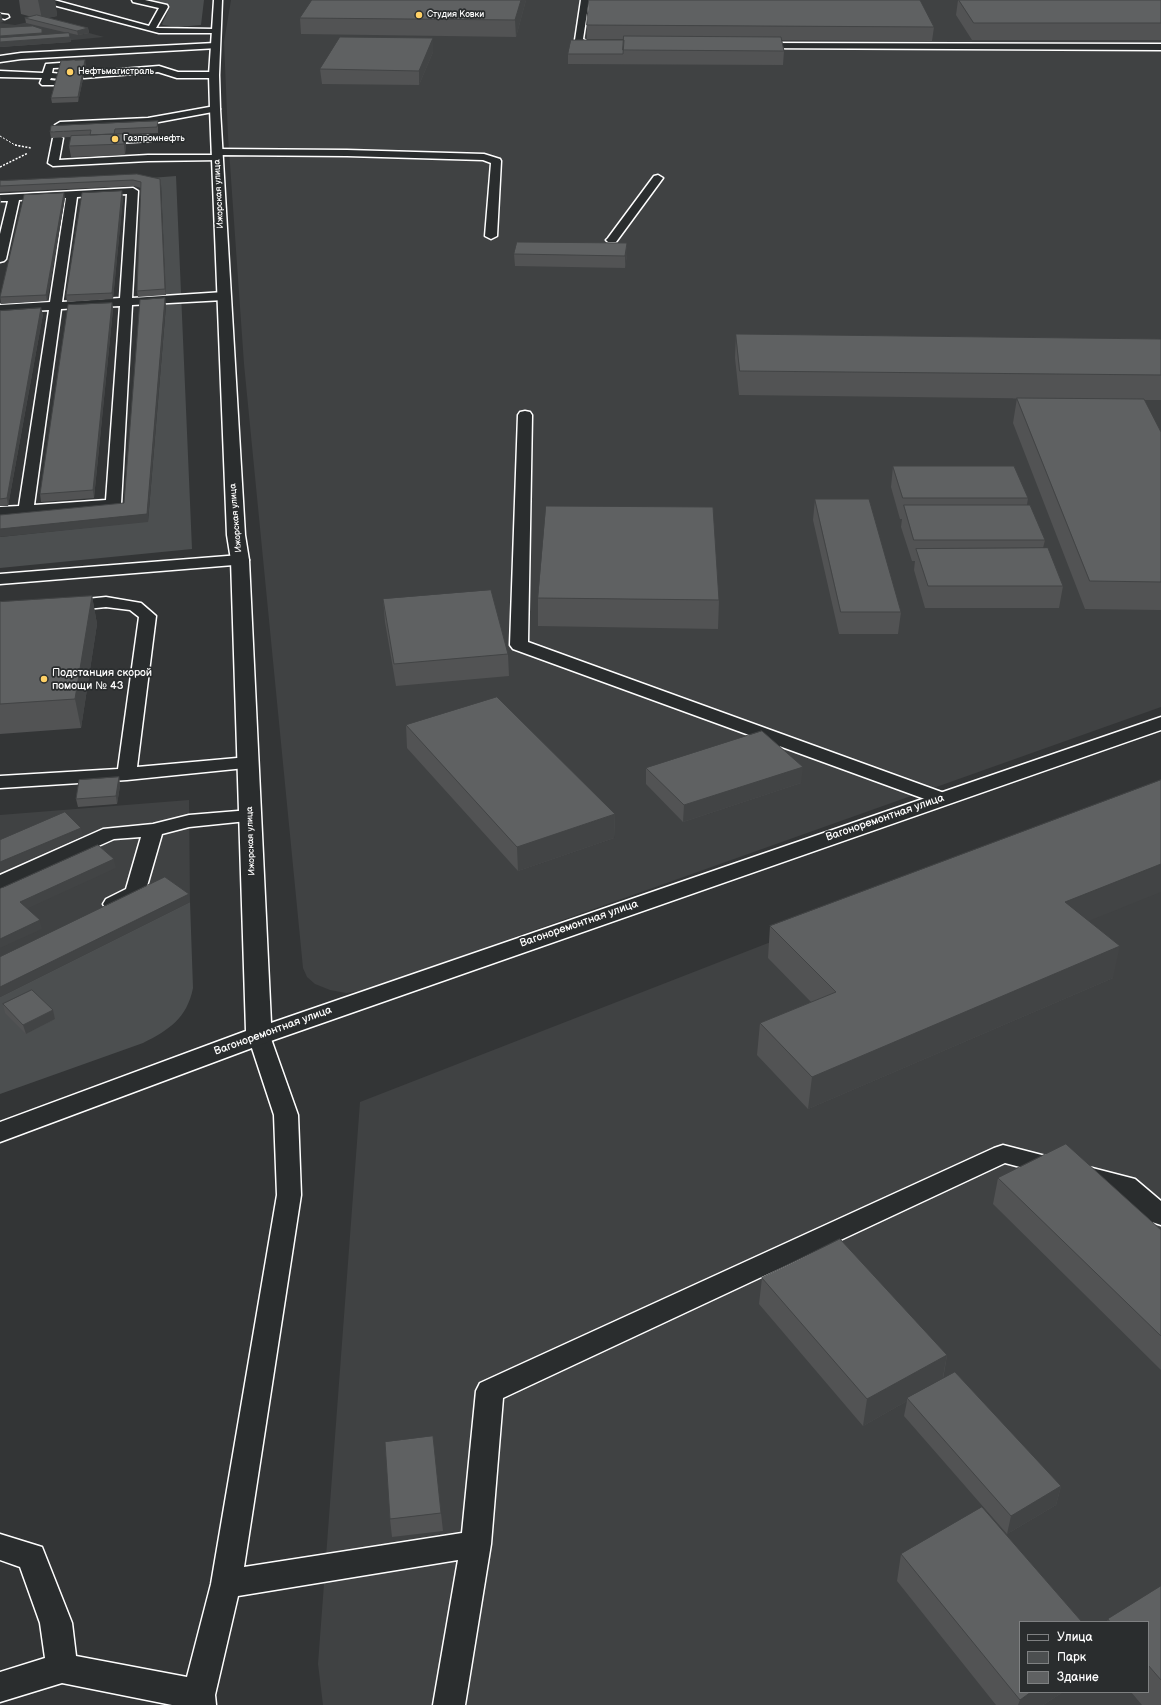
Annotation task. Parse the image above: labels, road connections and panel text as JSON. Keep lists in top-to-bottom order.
{
  "streets": {
    "street": ["Ижорская улица", "Вагоноремонтная улица"]
  },
  "crossings": [
    ["Ижорская улица", "Вагоноремонтная улица"]
  ],
  "places": [
    "Студия Ковки",
    "Нефтьмагистраль",
    "Газпромнефть",
    "Подстанция скорой помощи № 43"
  ],
  "legend": ["Улица", "Парк", "Здание"]
}
